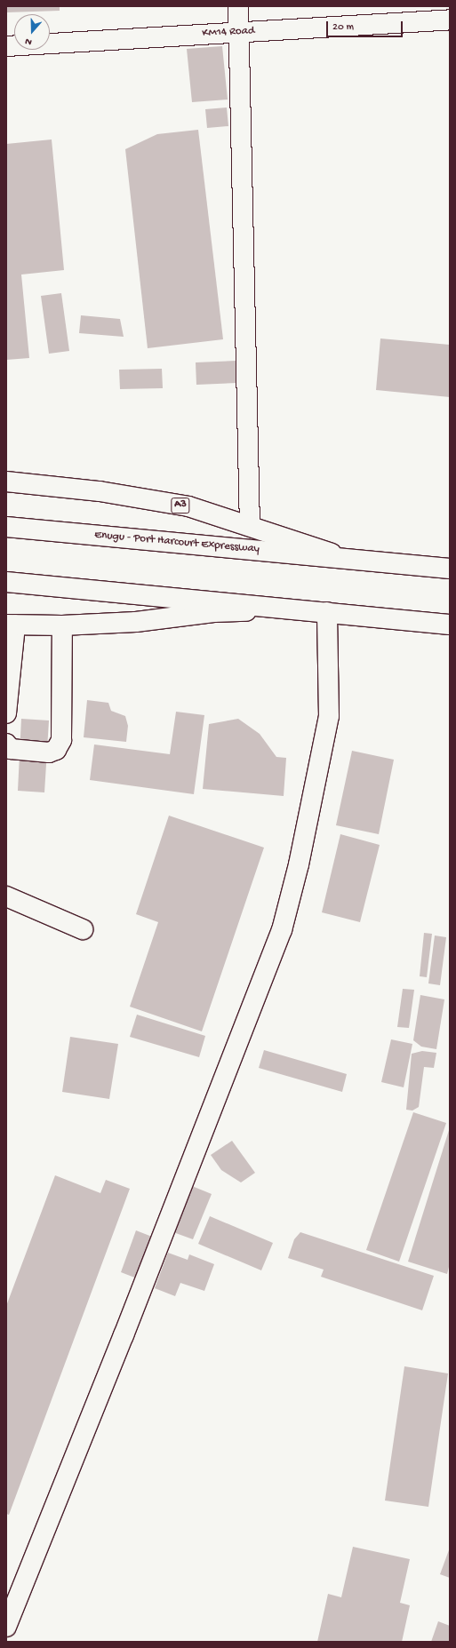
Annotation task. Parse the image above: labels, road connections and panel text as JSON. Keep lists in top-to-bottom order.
{
  "streets": {
    "main road": ["KM14 Road", "A3", "Enugu - Port Harcourt Expressway"]
  },
  "scale_bar": "20 m",
  "north": "bottom"
}
